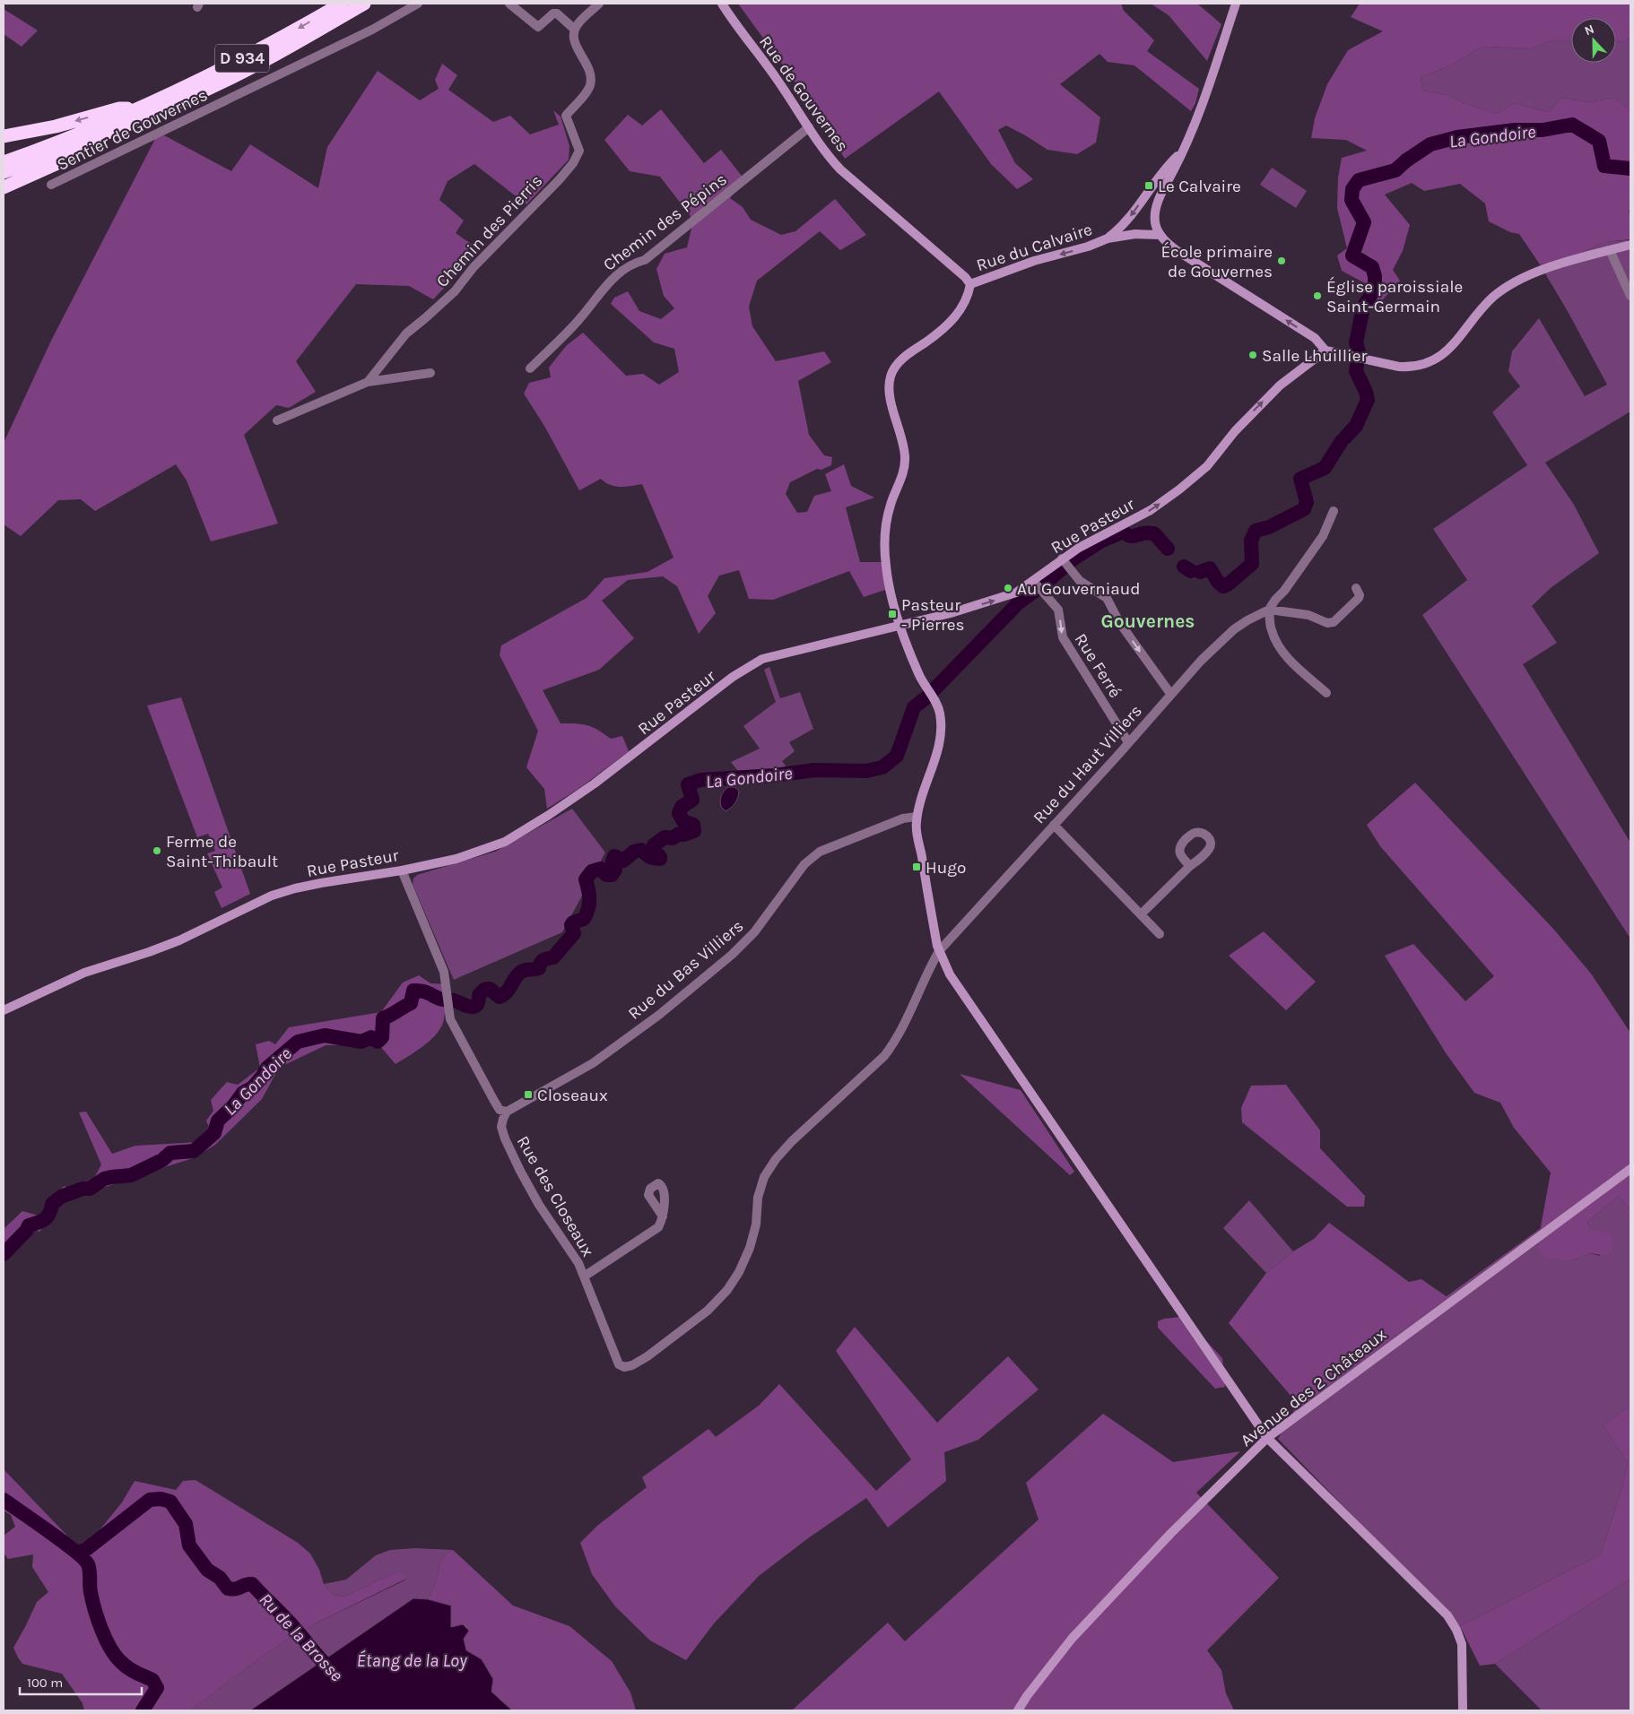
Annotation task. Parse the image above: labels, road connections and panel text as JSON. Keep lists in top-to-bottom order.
{
  "streets": {
    "highway": ["D 934"],
    "street": [
      "Rue de Gouvernes",
      "Sentier de Gouvernes",
      "Chemin des Pépins",
      "Chemin des Pierris",
      "Rue du Calvaire",
      "Rue Pasteur",
      "Rue Ferré",
      "Rue du Haut Villiers",
      "Rue du Bas Villiers",
      "Rue des Closeaux",
      "Avenue des 2 Châteaux"
    ]
  },
  "crossings": [
    ["Rue de Gouvernes", "Chemin des Pépins"],
    ["Rue de Gouvernes", "Rue du Calvaire"],
    ["Rue Pasteur", "Rue Ferré"],
    ["Rue Ferré", "Rue du Haut Villiers"],
    ["Rue du Haut Villiers", "Rue des Closeaux"],
    ["Rue du Bas Villiers", "Rue des Closeaux"]
  ],
  "one_way": ["Rue du Calvaire"],
  "districts": ["Gouvernes"],
  "water": ["La Gondoire", "Ru de la Brosse", "Étang de la Loy"],
  "places": {
    "transit": [
      "Le Calvaire",
      "Pasteur - Pierres",
      "Hugo",
      "Closeaux"
    ],
    "other": [
      "École primaire de Gouvernes",
      "Église paroissiale Saint-Germain",
      "Salle Lhuillier",
      "Au Gouverniaud",
      "Ferme de Saint-Thibault"
    ]
  },
  "scale_bar": "100 m",
  "north": "top"
}
